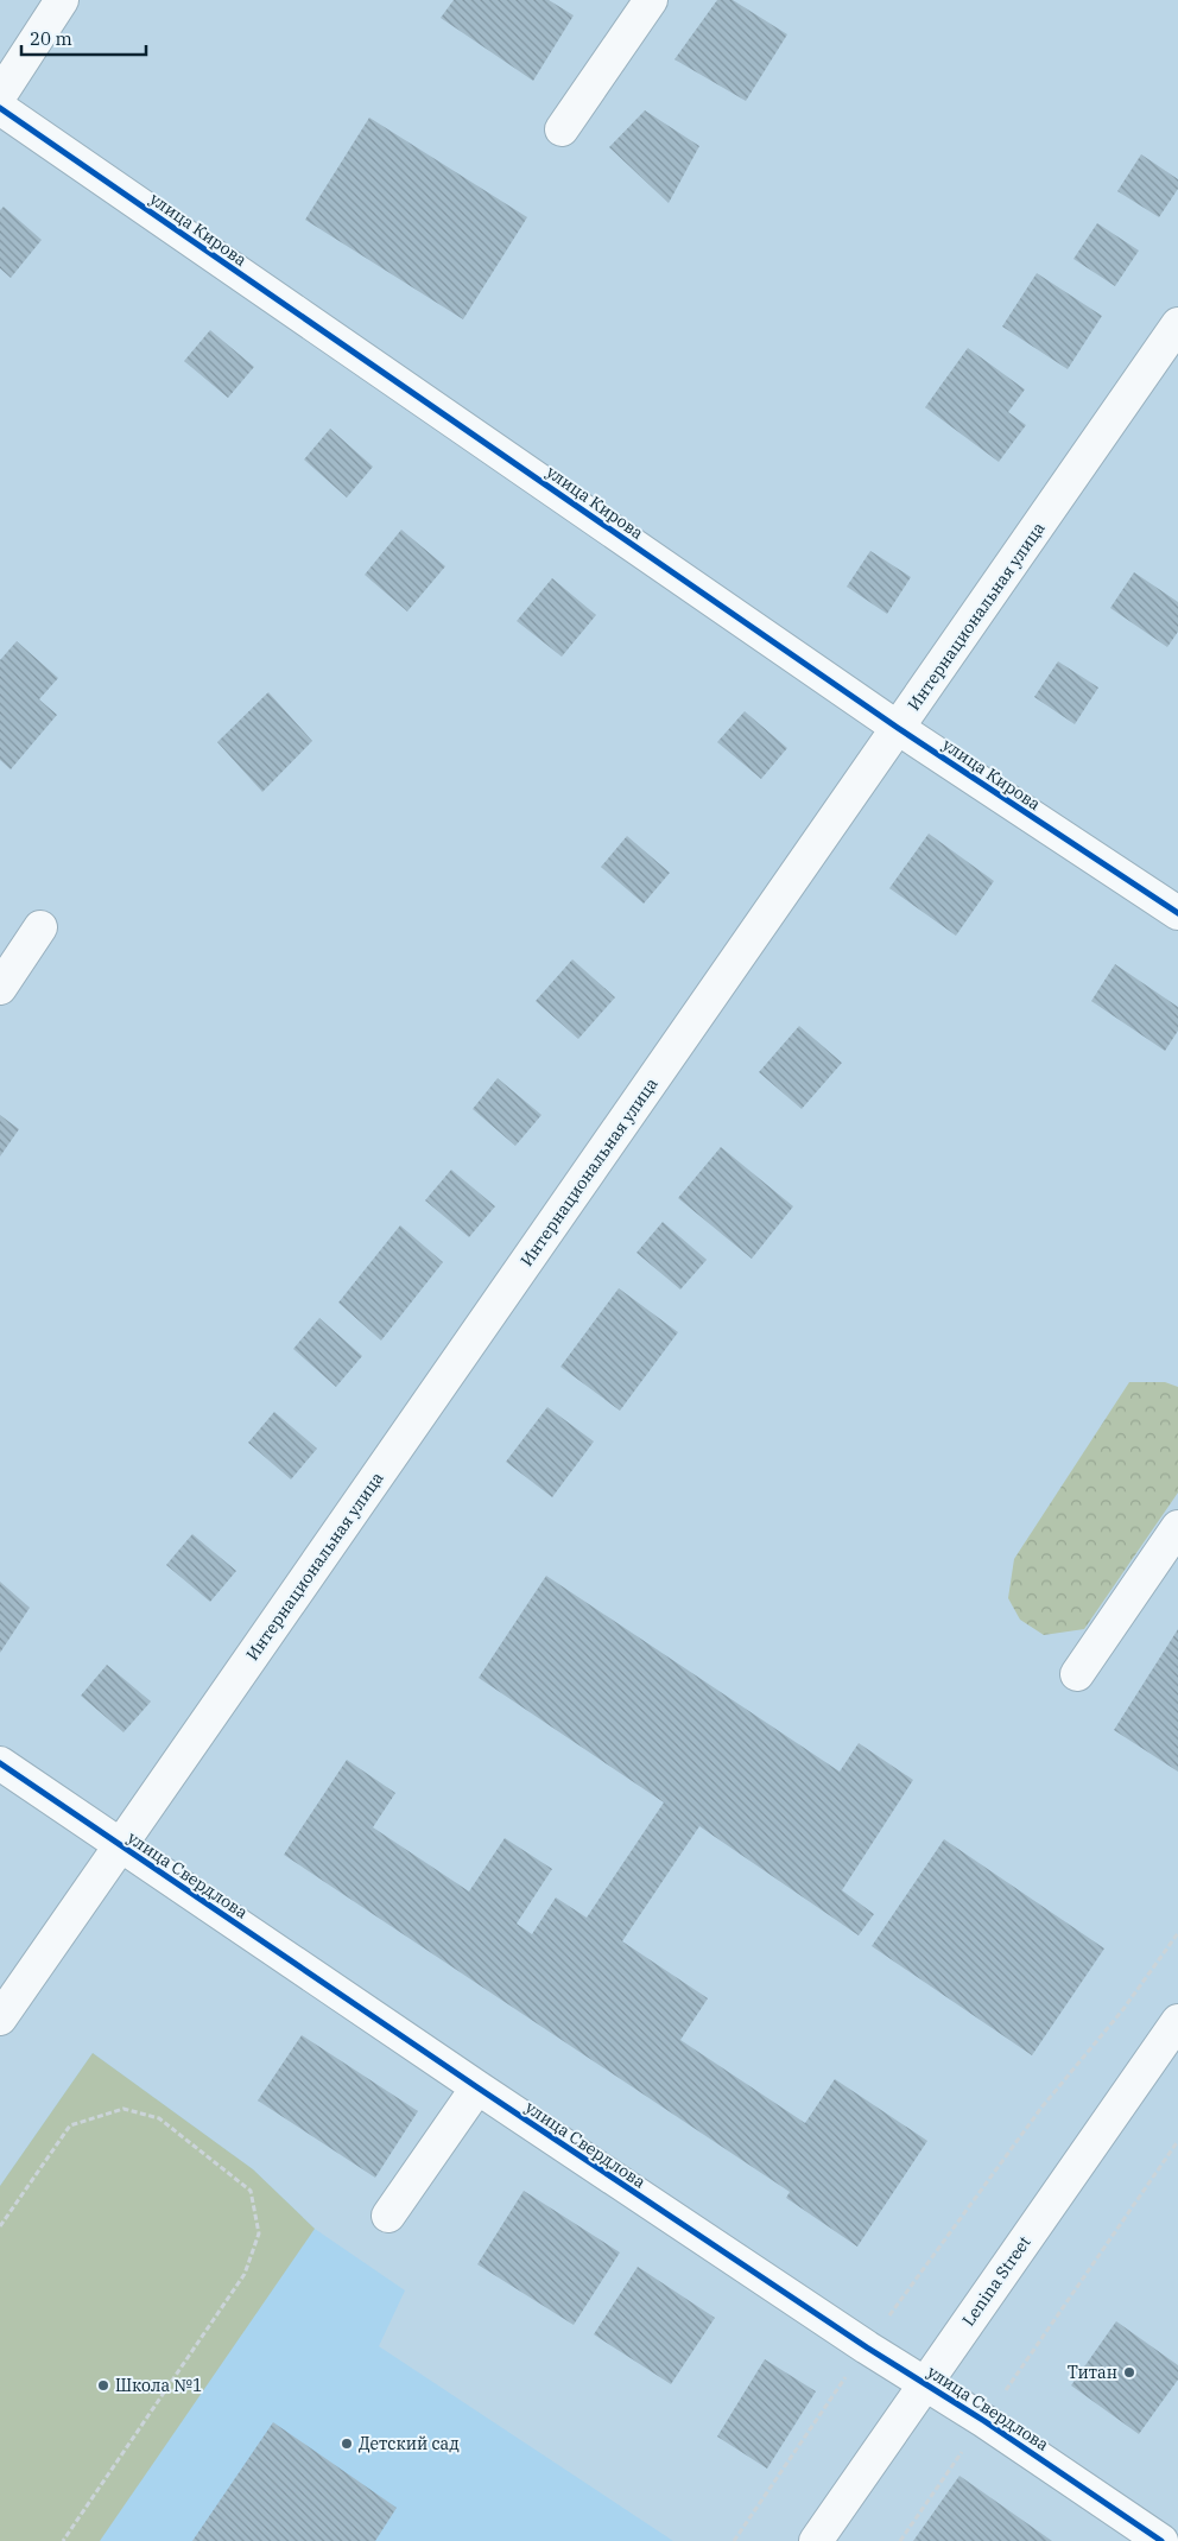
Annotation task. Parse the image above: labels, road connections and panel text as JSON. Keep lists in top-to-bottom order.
{
  "streets": {
    "street": [
      "улица Кирова",
      "Интернациональная улица",
      "улица Свердлова",
      "Lenina Street"
    ]
  },
  "crossings": [
    ["улица Кирова", "Интернациональная улица"],
    ["Интернациональная улица", "улица Свердлова"],
    ["улица Свердлова", "Lenina Street"]
  ],
  "places": ["Титан", "Школа №1", "Детский сад"],
  "scale_bar": "20 m"
}
